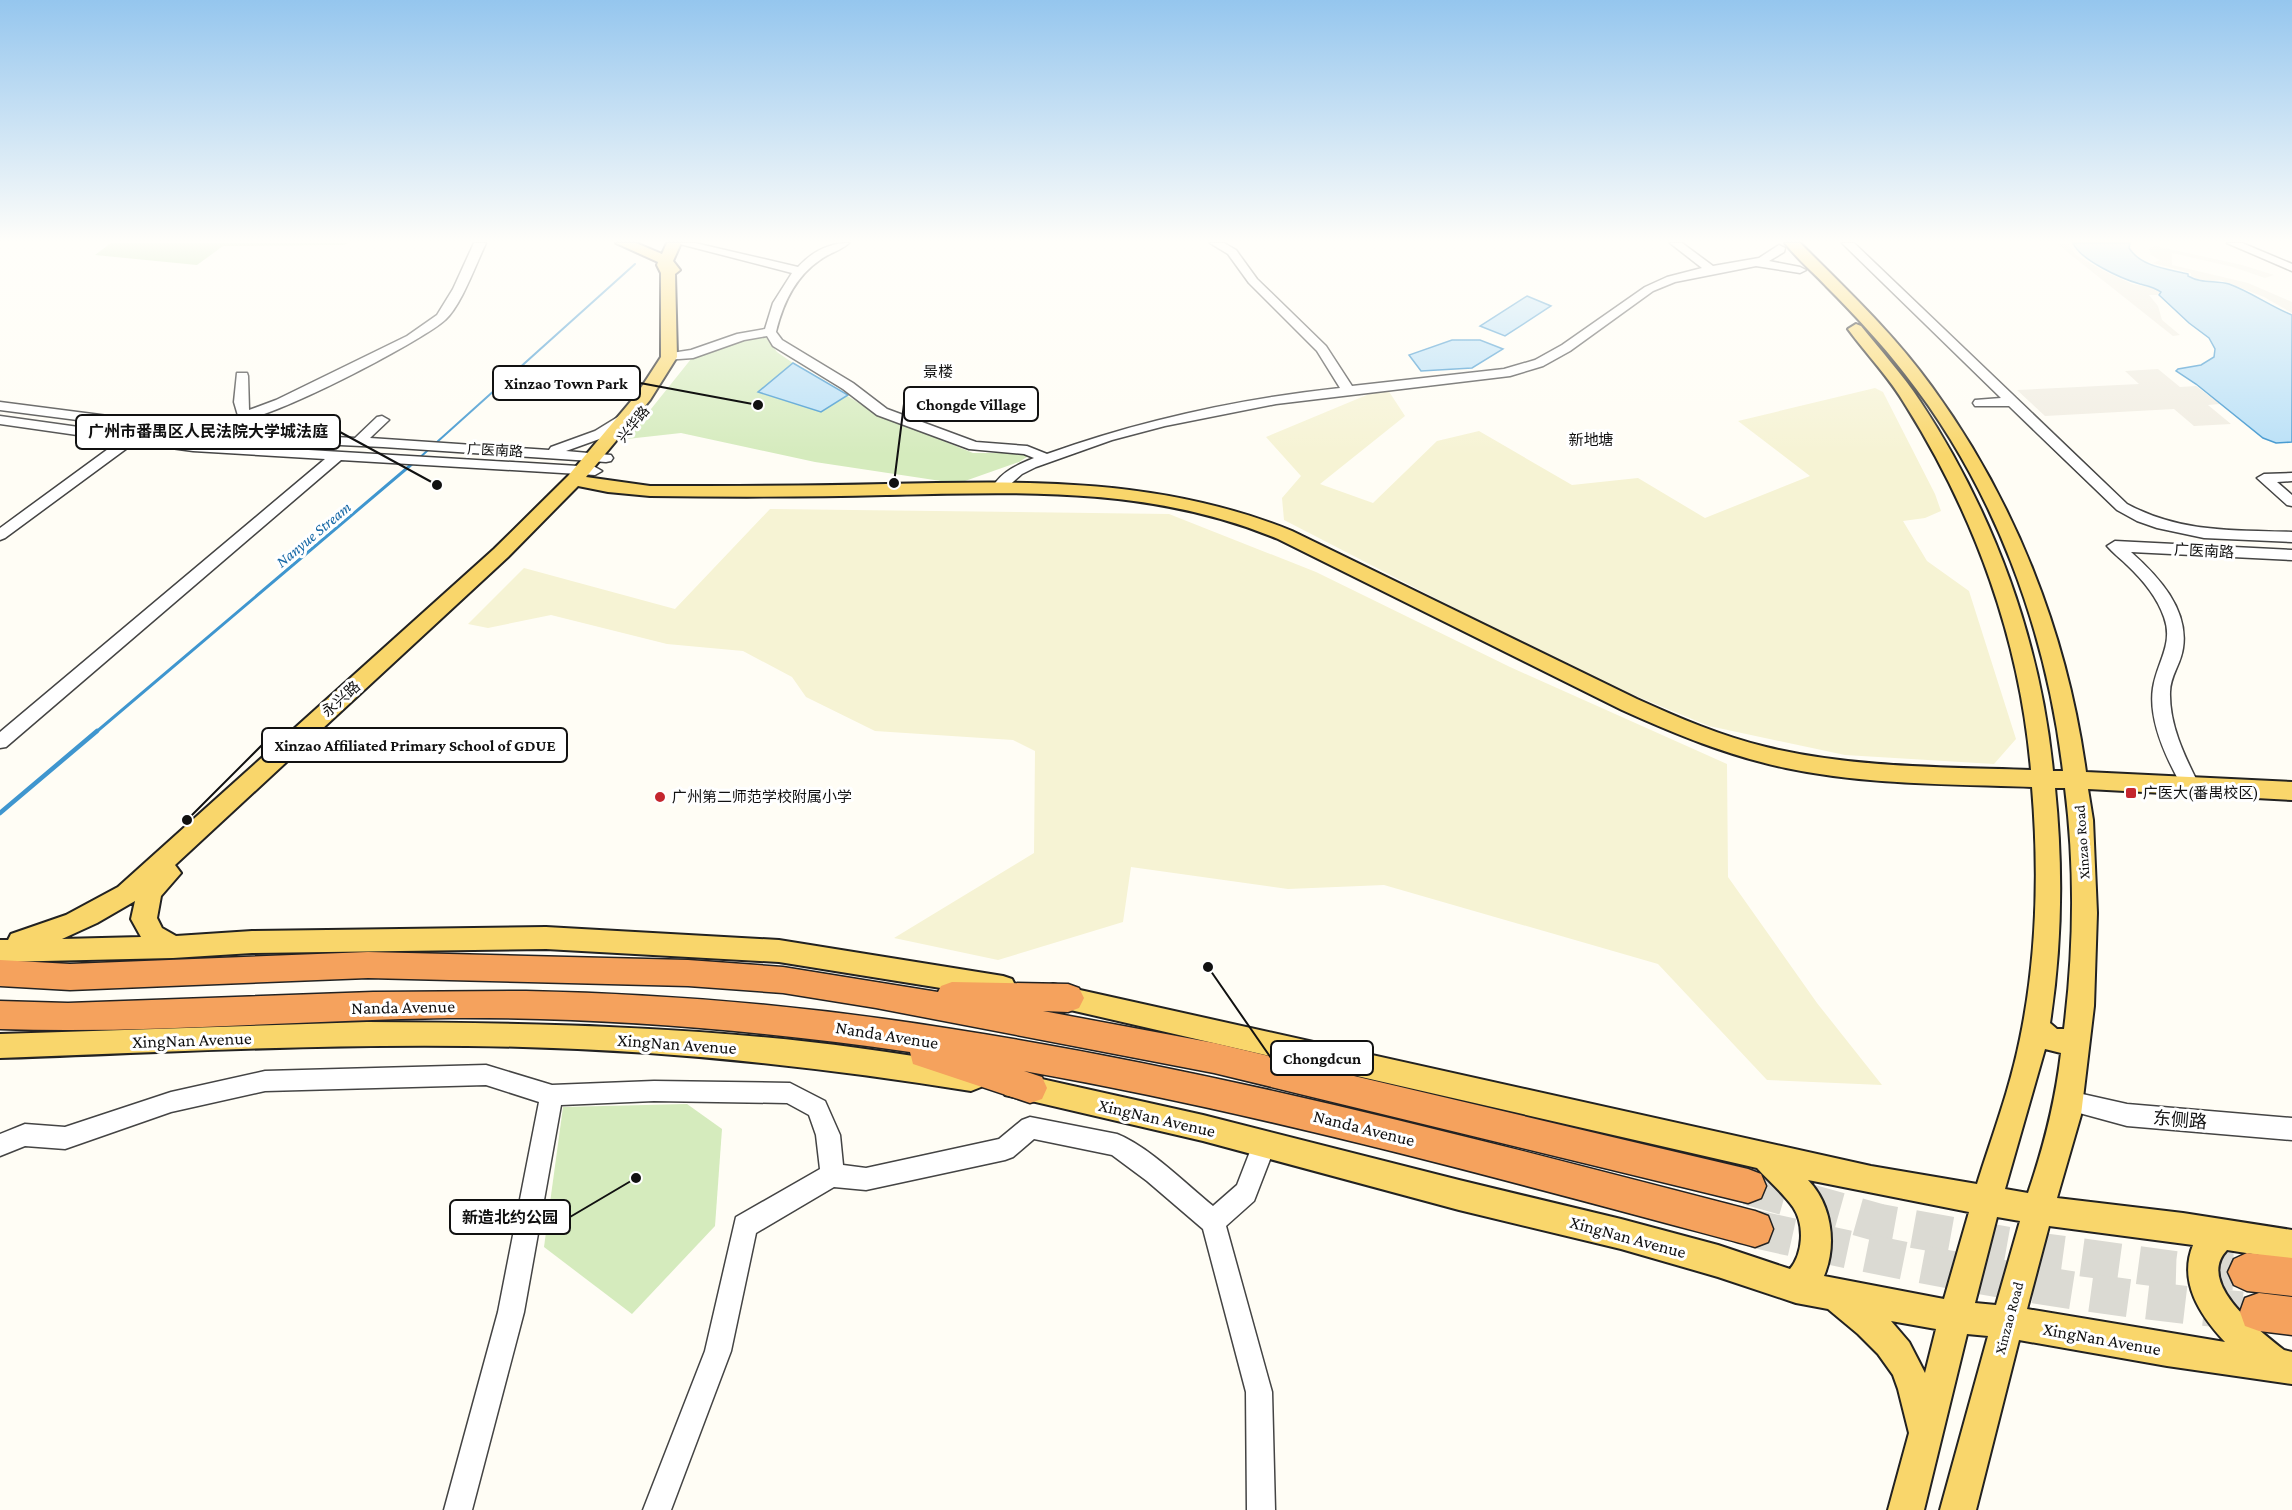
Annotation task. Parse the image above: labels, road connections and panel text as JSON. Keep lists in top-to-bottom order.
{
  "streets": {
    "highway": ["Nanda Avenue"],
    "main road": [
      "兴华路",
      "永兴路",
      "Xinzao Road",
      "XingNan Avenue"
    ],
    "street": ["广医南路", "东侧路"]
  },
  "crossings": [
    ["兴华路", "广医南路"],
    ["兴华路", "永兴路"],
    ["广医南路", "永兴路"],
    ["Xinzao Road", "XingNan Avenue"],
    ["Xinzao Road", "东侧路"]
  ],
  "districts": ["景楼", "新地塘"],
  "water": ["Nanyue Stream"],
  "places": {
    "other": [
      "Xinzao Town Park",
      "Chongde Village",
      "广州市番禺区人民法院大学城法庭",
      "广州第二师范学校附属小学",
      "Xinzao Affiliated Primary School of GDUE",
      "Chongdcun",
      "新造北约公园"
    ],
    "transit": ["广医大(番禺校区)"]
  }
}
